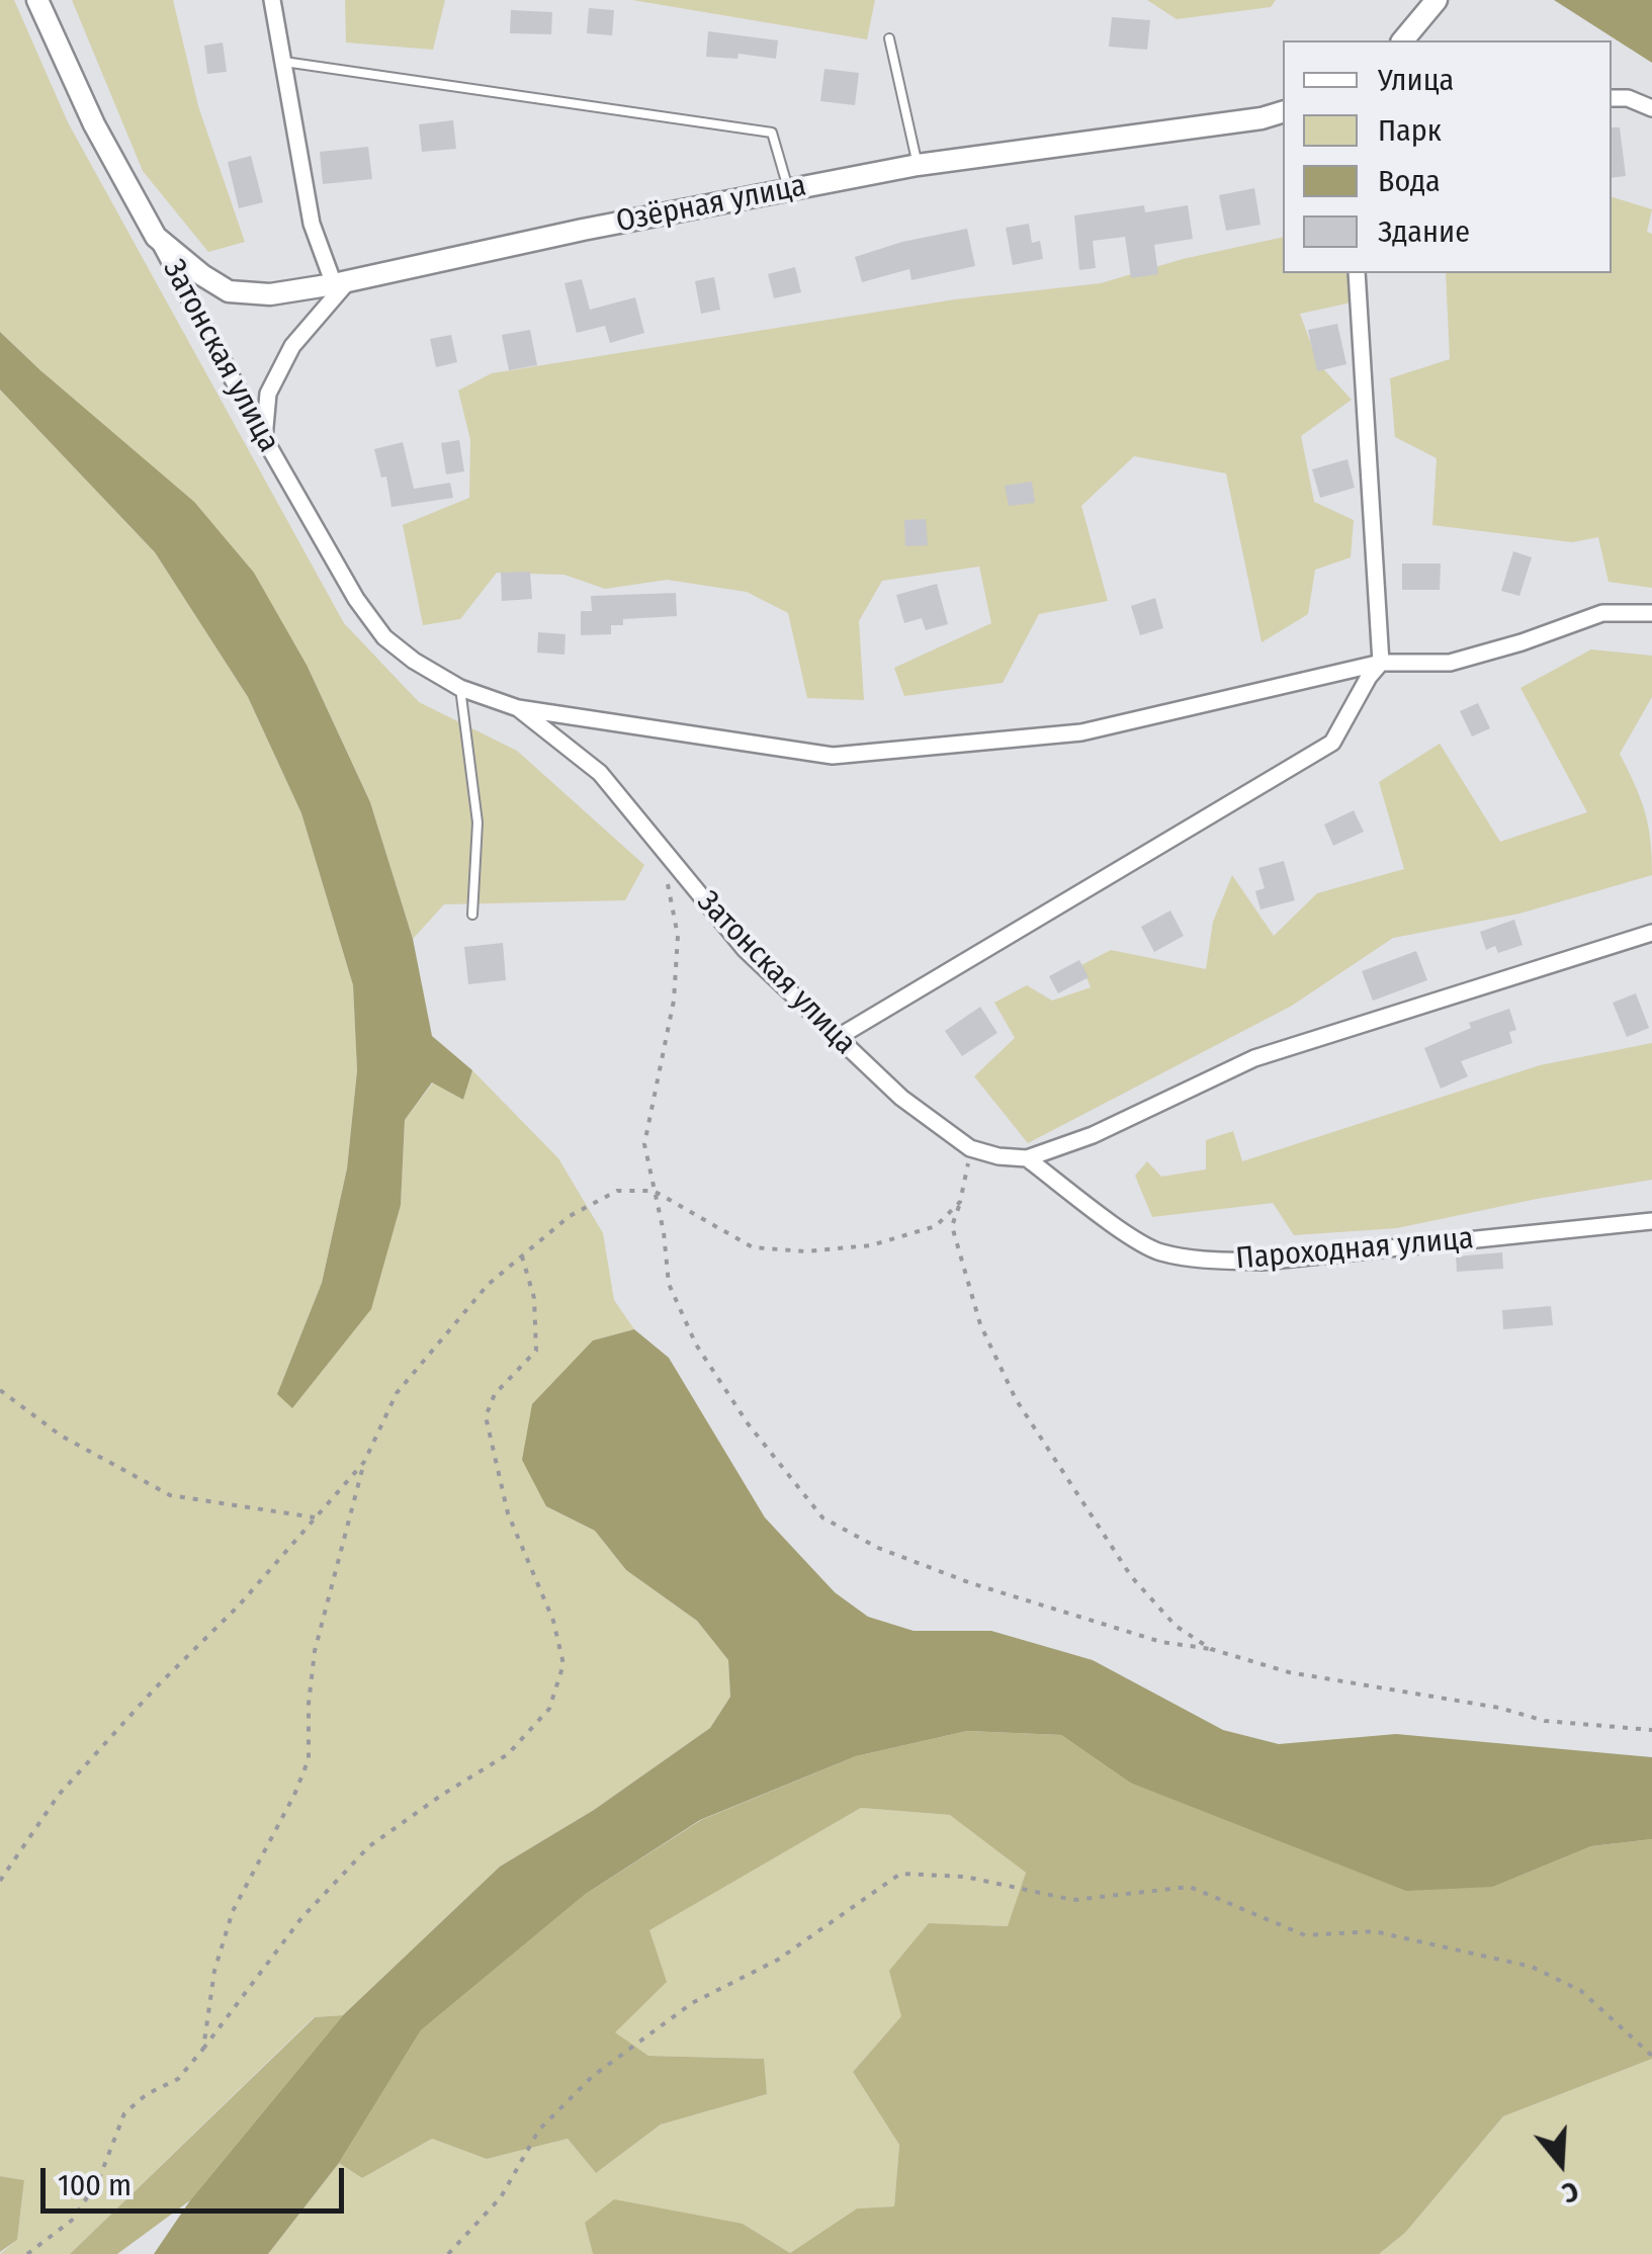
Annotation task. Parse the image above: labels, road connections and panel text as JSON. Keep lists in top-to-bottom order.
{
  "streets": {
    "street": ["Озёрная улица", "Затонская улица", "Пароходная улица"]
  },
  "crossings": [
    ["Озёрная улица", "Затонская улица"],
    ["Затонская улица", "Пароходная улица"]
  ],
  "legend": [
    "Улица",
    "Парк",
    "Вода",
    "Здание"
  ],
  "scale_bar": "100 m",
  "north": "bottom"
}
